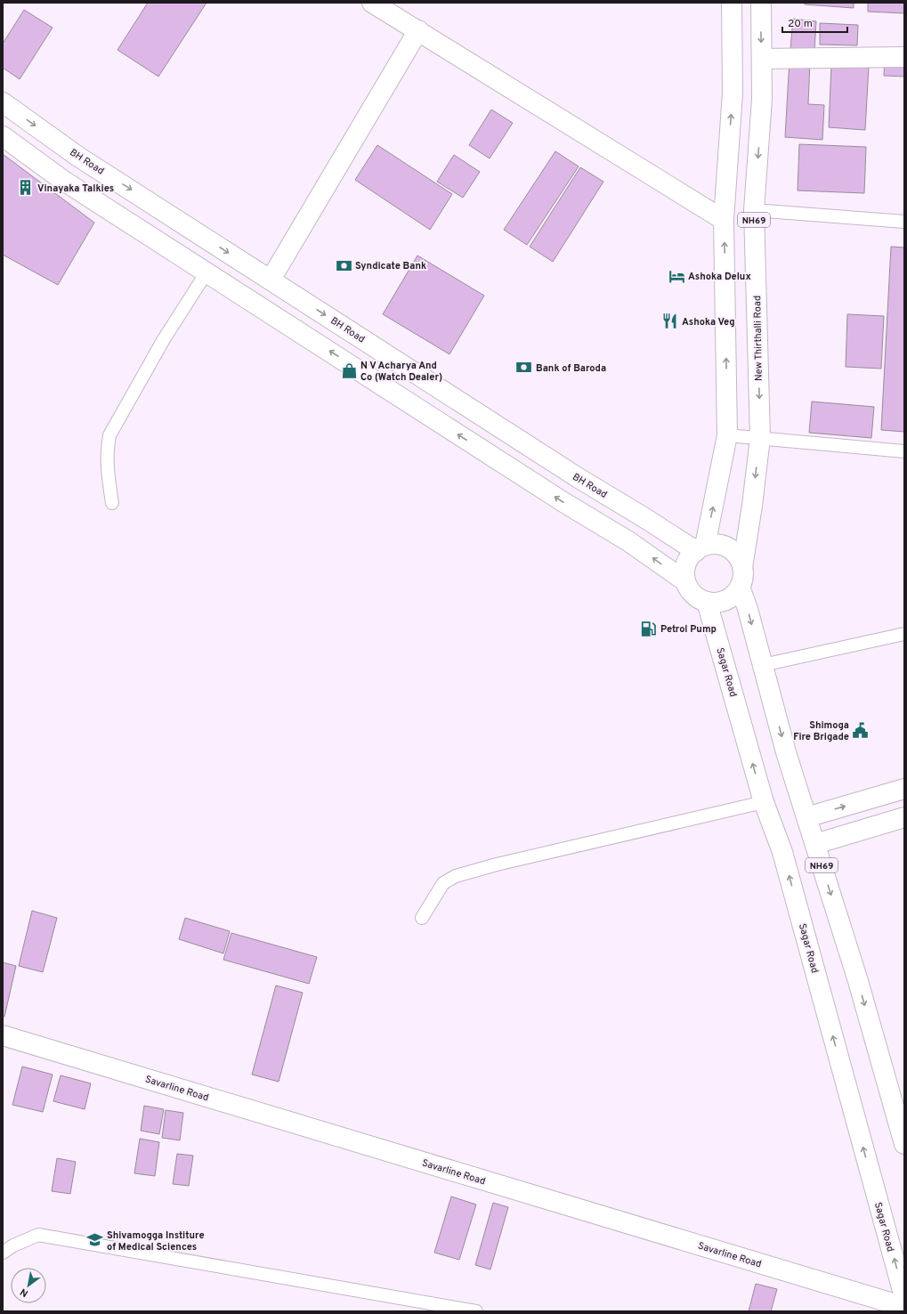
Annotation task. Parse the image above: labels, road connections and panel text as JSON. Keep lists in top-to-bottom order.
{
  "streets": {
    "main road": [
      "BH Road",
      "NH69",
      "New Thirthalli Road",
      "Sagar Road",
      "Savarline Road"
    ]
  },
  "crossings": [
    ["BH Road", "NH69"],
    ["BH Road", "New Thirthalli Road"],
    ["BH Road", "Sagar Road"],
    ["NH69", "New Thirthalli Road"],
    ["NH69", "Sagar Road"],
    ["New Thirthalli Road", "Sagar Road"]
  ],
  "places": {
    "building": ["Vinayaka Talkies"],
    "bank": ["Syndicate Bank", "Bank of Baroda"],
    "hotel": ["Ashoka Delux"],
    "restaurant": ["Ashoka Veg"],
    "shop": ["N V Acharya And Co (Watch Dealer)"],
    "fuel station": ["Petrol Pump"],
    "public building": ["Shimoga Fire Brigade"],
    "school or university": ["Shivamogga Institure of Medical Sciences"]
  },
  "scale_bar": "20 m",
  "north": "bottom left"
}
